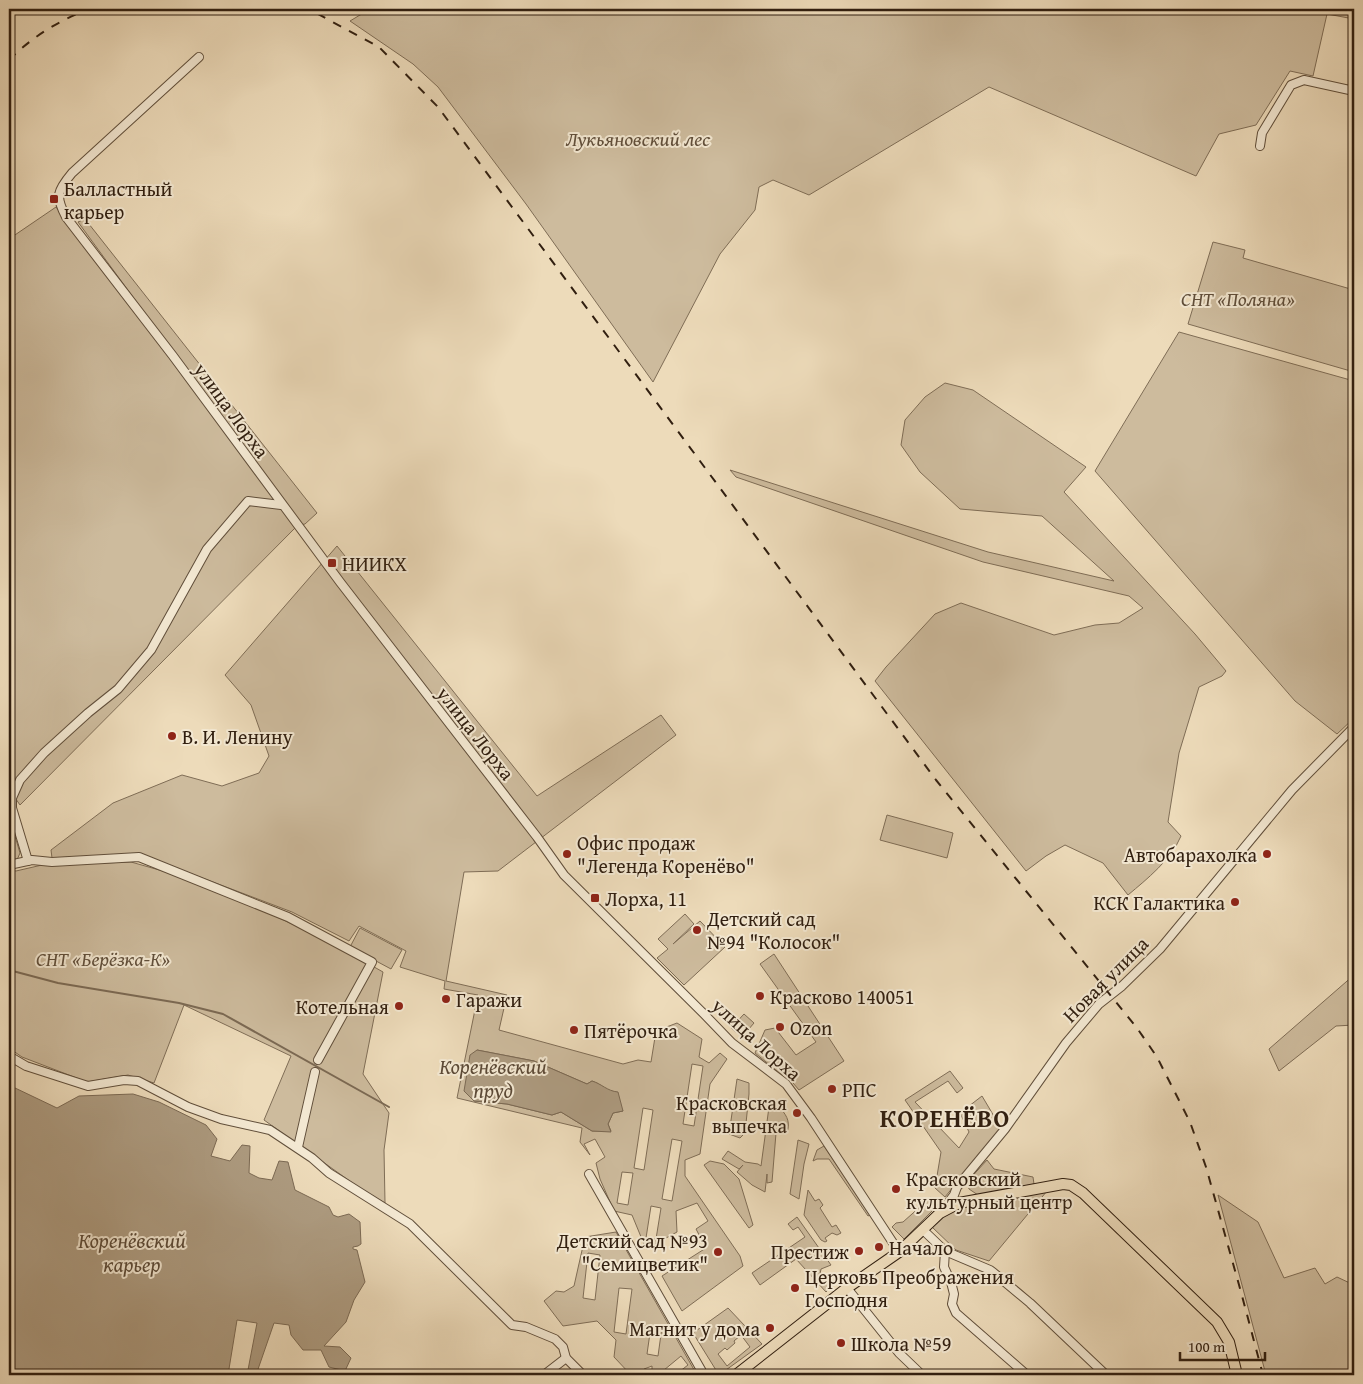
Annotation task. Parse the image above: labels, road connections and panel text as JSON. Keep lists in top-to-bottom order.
{
  "streets": {
    "main road": ["Новая улица"],
    "street": ["улица Лорха"]
  },
  "crossings": [
    ["улица Лорха", "Новая улица"]
  ],
  "districts": ["КОРЕНЁВО"],
  "water": ["Коренёвский пруд", "Коренёвский карьер"],
  "parks": ["Лукьяновский лес", "СНТ «Поляна»", "СНТ «Берёзка-К»"],
  "places": {
    "transit": ["Балластный карьер", "НИИКХ", "Лорха, 11"],
    "other": [
      "В. И. Ленину",
      "Офис продаж \"Легенда Коренёво\"",
      "Автобарахолка",
      "КСК Галактика",
      "Детский сад №94 \"Колосок\"",
      "Красково 140051",
      "Гаражи",
      "Котельная",
      "Ozon",
      "Пятёрочка",
      "РПС",
      "Красковская выпечка",
      "Красковский культурный центр",
      "Начало",
      "Престиж",
      "Детский сад №93 \"Семицветик\"",
      "Церковь Преображения Господня",
      "Магнит у дома",
      "Школа №59"
    ]
  },
  "scale_bar": "100 m"
}
